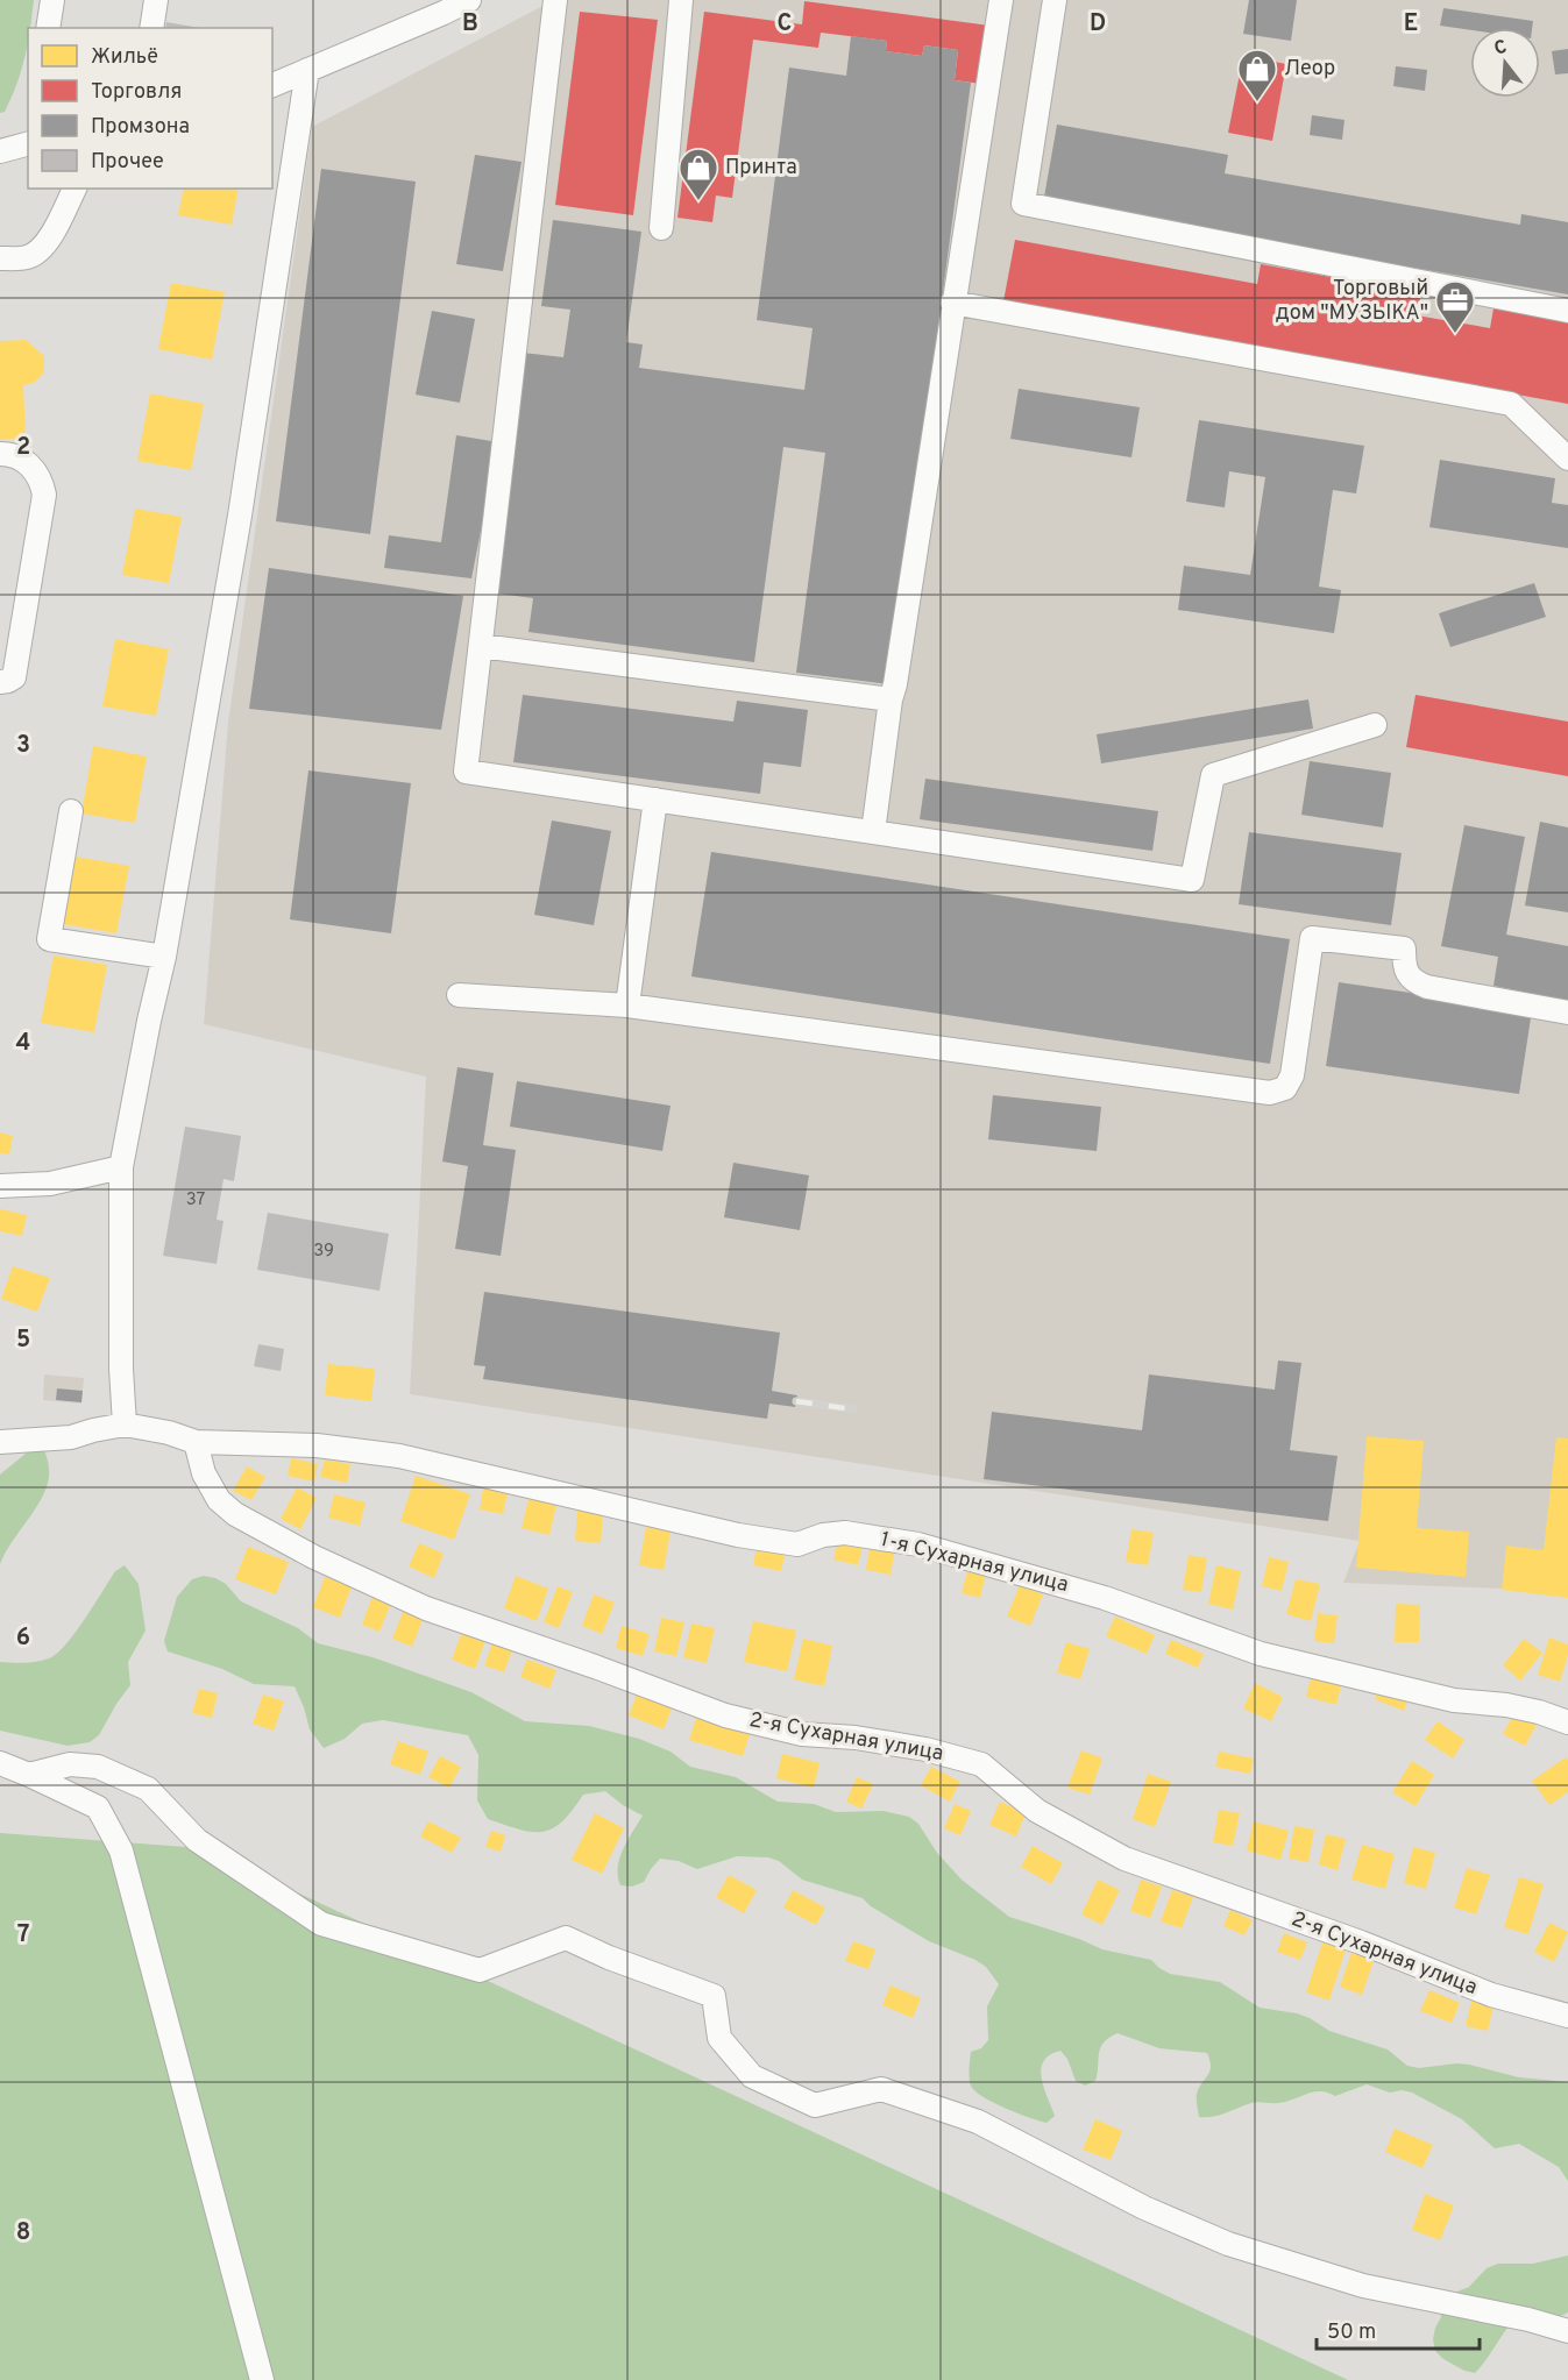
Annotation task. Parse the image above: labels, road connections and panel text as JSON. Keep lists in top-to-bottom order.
{
  "streets": {
    "street": ["1-я Сухарная улица", "2-я Сухарная улица"]
  },
  "crossings": [
    ["1-я Сухарная улица", "2-я Сухарная улица"]
  ],
  "places": {
    "shop": ["Леор", "Принта"],
    "office": ["Торговый дом \"МУЗЫКА\""]
  },
  "house_numbers": ["37", "39"],
  "legend": [
    "Жильё",
    "Торговля",
    "Промзона",
    "Прочее"
  ],
  "scale_bar": "50 m",
  "north": "top",
  "grid": {
    "columns": [
      "B",
      "C",
      "D",
      "E"
    ],
    "rows": [
      "2",
      "3",
      "4",
      "5",
      "6",
      "7",
      "8"
    ]
  }
}
